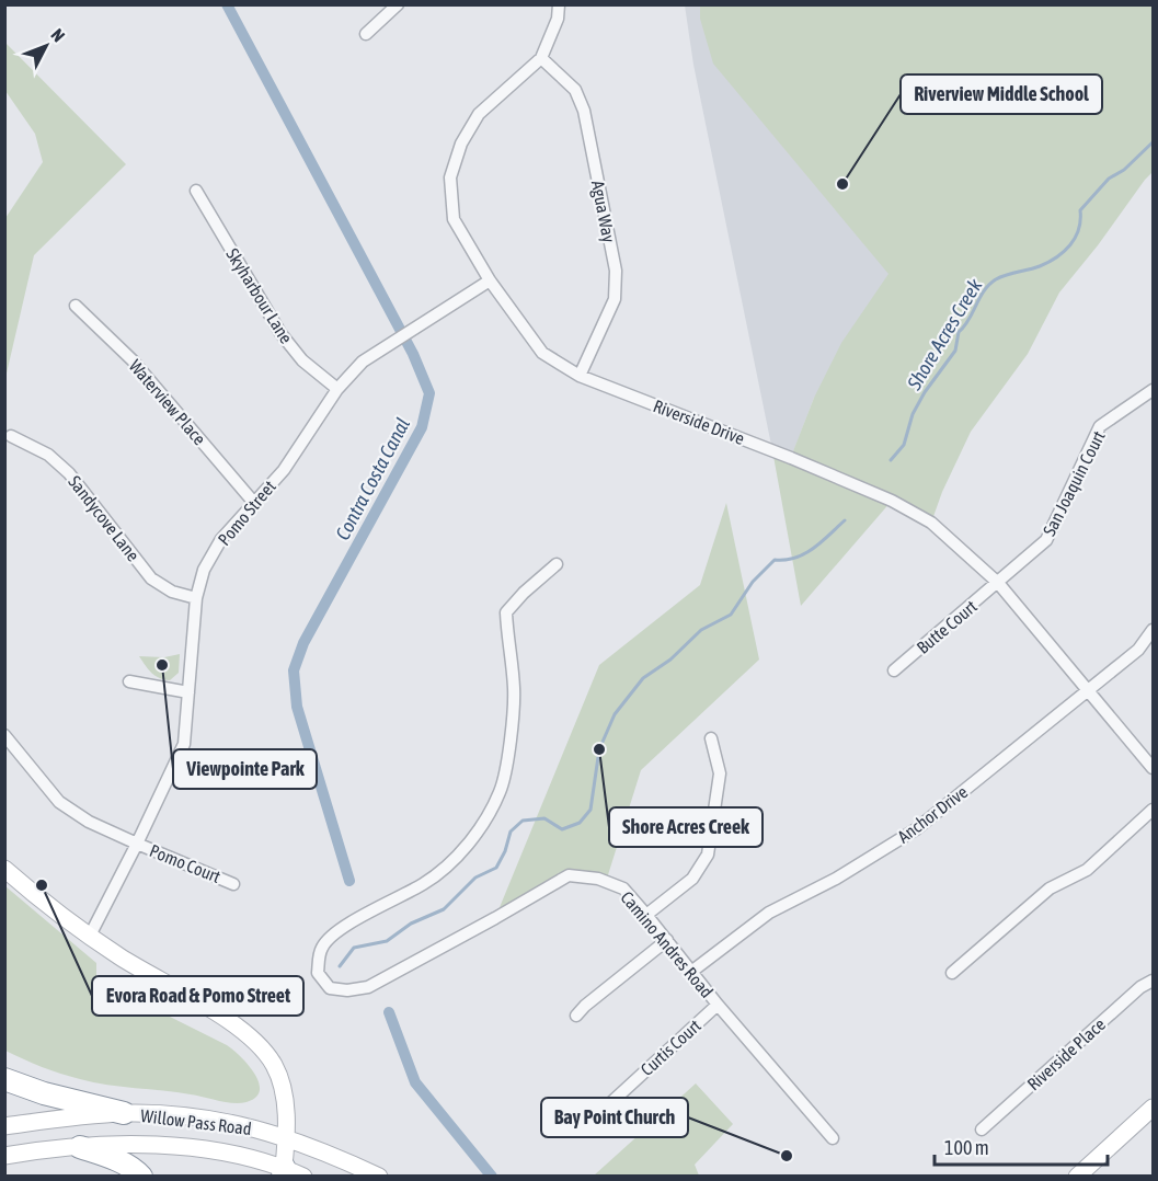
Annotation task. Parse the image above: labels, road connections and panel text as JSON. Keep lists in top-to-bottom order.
{
  "streets": {
    "main road": ["Willow Pass Road"],
    "street": [
      "Agua Way",
      "Skyharbour Lane",
      "Waterview Place",
      "Riverside Drive",
      "San Joaquin Court",
      "Pomo Street",
      "Sandycove Lane",
      "Butte Court",
      "Anchor Drive",
      "Pomo Court",
      "Camino Andres Road",
      "Curtis Court",
      "Riverside Place"
    ]
  },
  "crossings": [
    ["Agua Way", "Riverside Drive"],
    ["Skyharbour Lane", "Pomo Street"],
    ["Waterview Place", "Pomo Street"],
    ["Riverside Drive", "San Joaquin Court"],
    ["Riverside Drive", "Pomo Street"],
    ["Riverside Drive", "Butte Court"],
    ["Riverside Drive", "Anchor Drive"],
    ["San Joaquin Court", "Butte Court"],
    ["Pomo Street", "Sandycove Lane"],
    ["Pomo Street", "Pomo Court"],
    ["Anchor Drive", "Camino Andres Road"],
    ["Camino Andres Road", "Curtis Court"]
  ],
  "water": ["Shore Acres Creek", "Contra Costa Canal"],
  "places": [
    "Riverview Middle School",
    "Viewpointe Park",
    "Shore Acres Creek",
    "Evora Road & Pomo Street",
    "Bay Point Church"
  ],
  "scale_bar": "100 m",
  "north": "top right"
}
